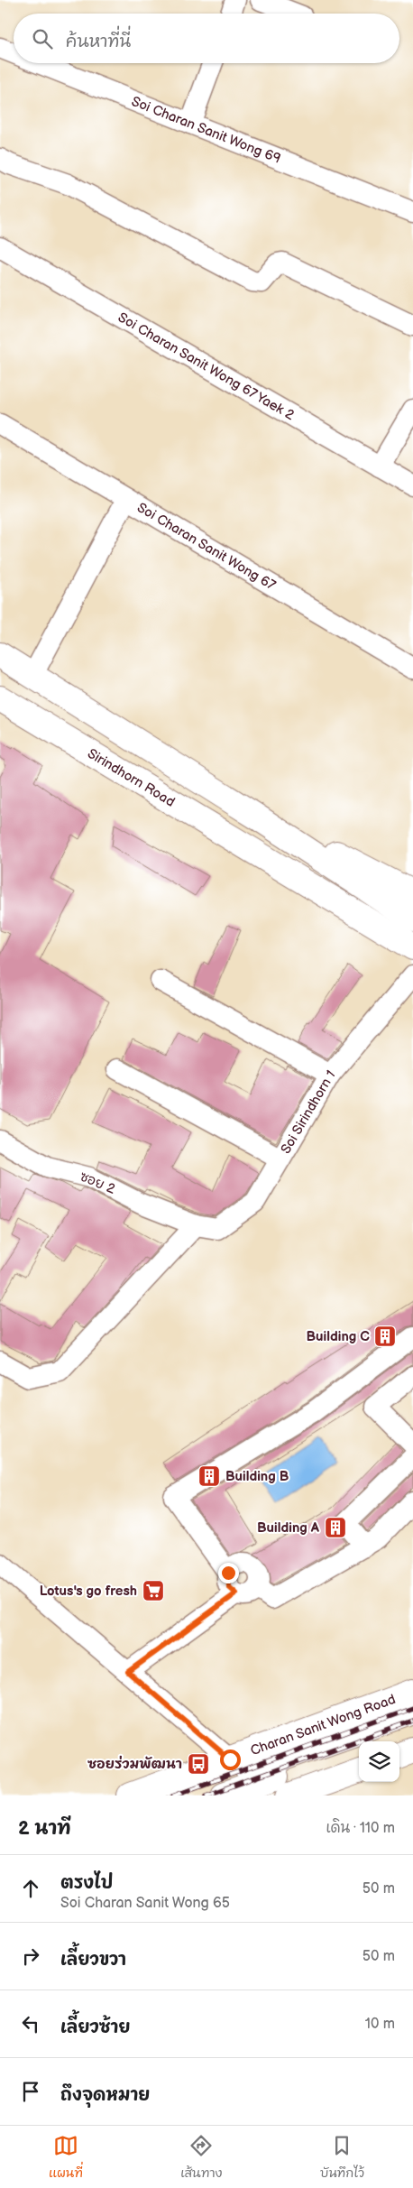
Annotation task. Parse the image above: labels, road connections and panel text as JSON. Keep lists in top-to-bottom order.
{
  "streets": {
    "main road": ["Sirindhorn Road", "Charan Sanit Wong Road"],
    "street": [
      "Soi Charan Sanit Wong 69",
      "Soi Charan Sanit Wong 67 Yaek 2",
      "Soi Charan Sanit Wong 67",
      "Soi Sirindhorn 1",
      "ซอย 2"
    ]
  },
  "crossings": [
    ["Soi Sirindhorn 1", "ซอย 2"]
  ],
  "places": {
    "building": ["Building C", "Building B", "Building A"],
    "supermarket": ["Lotus's go fresh"],
    "bus stop": ["ซอยร่วมพัฒนา"]
  },
  "page": {
    "search": "ค้นหาที่นี่",
    "heading": ["2 นาที", "เดิน · 110 m"],
    "list": [
      ["ตรงไป", "Soi Charan Sanit Wong 65", "50 m"],
      ["เลี้ยวขวา", "50 m"],
      ["เลี้ยวซ้าย", "10 m"],
      "ถึงจุดหมาย"
    ],
    "nav": ["แผนที่", "เส้นทาง", "บันทึกไว้"]
  }
}
